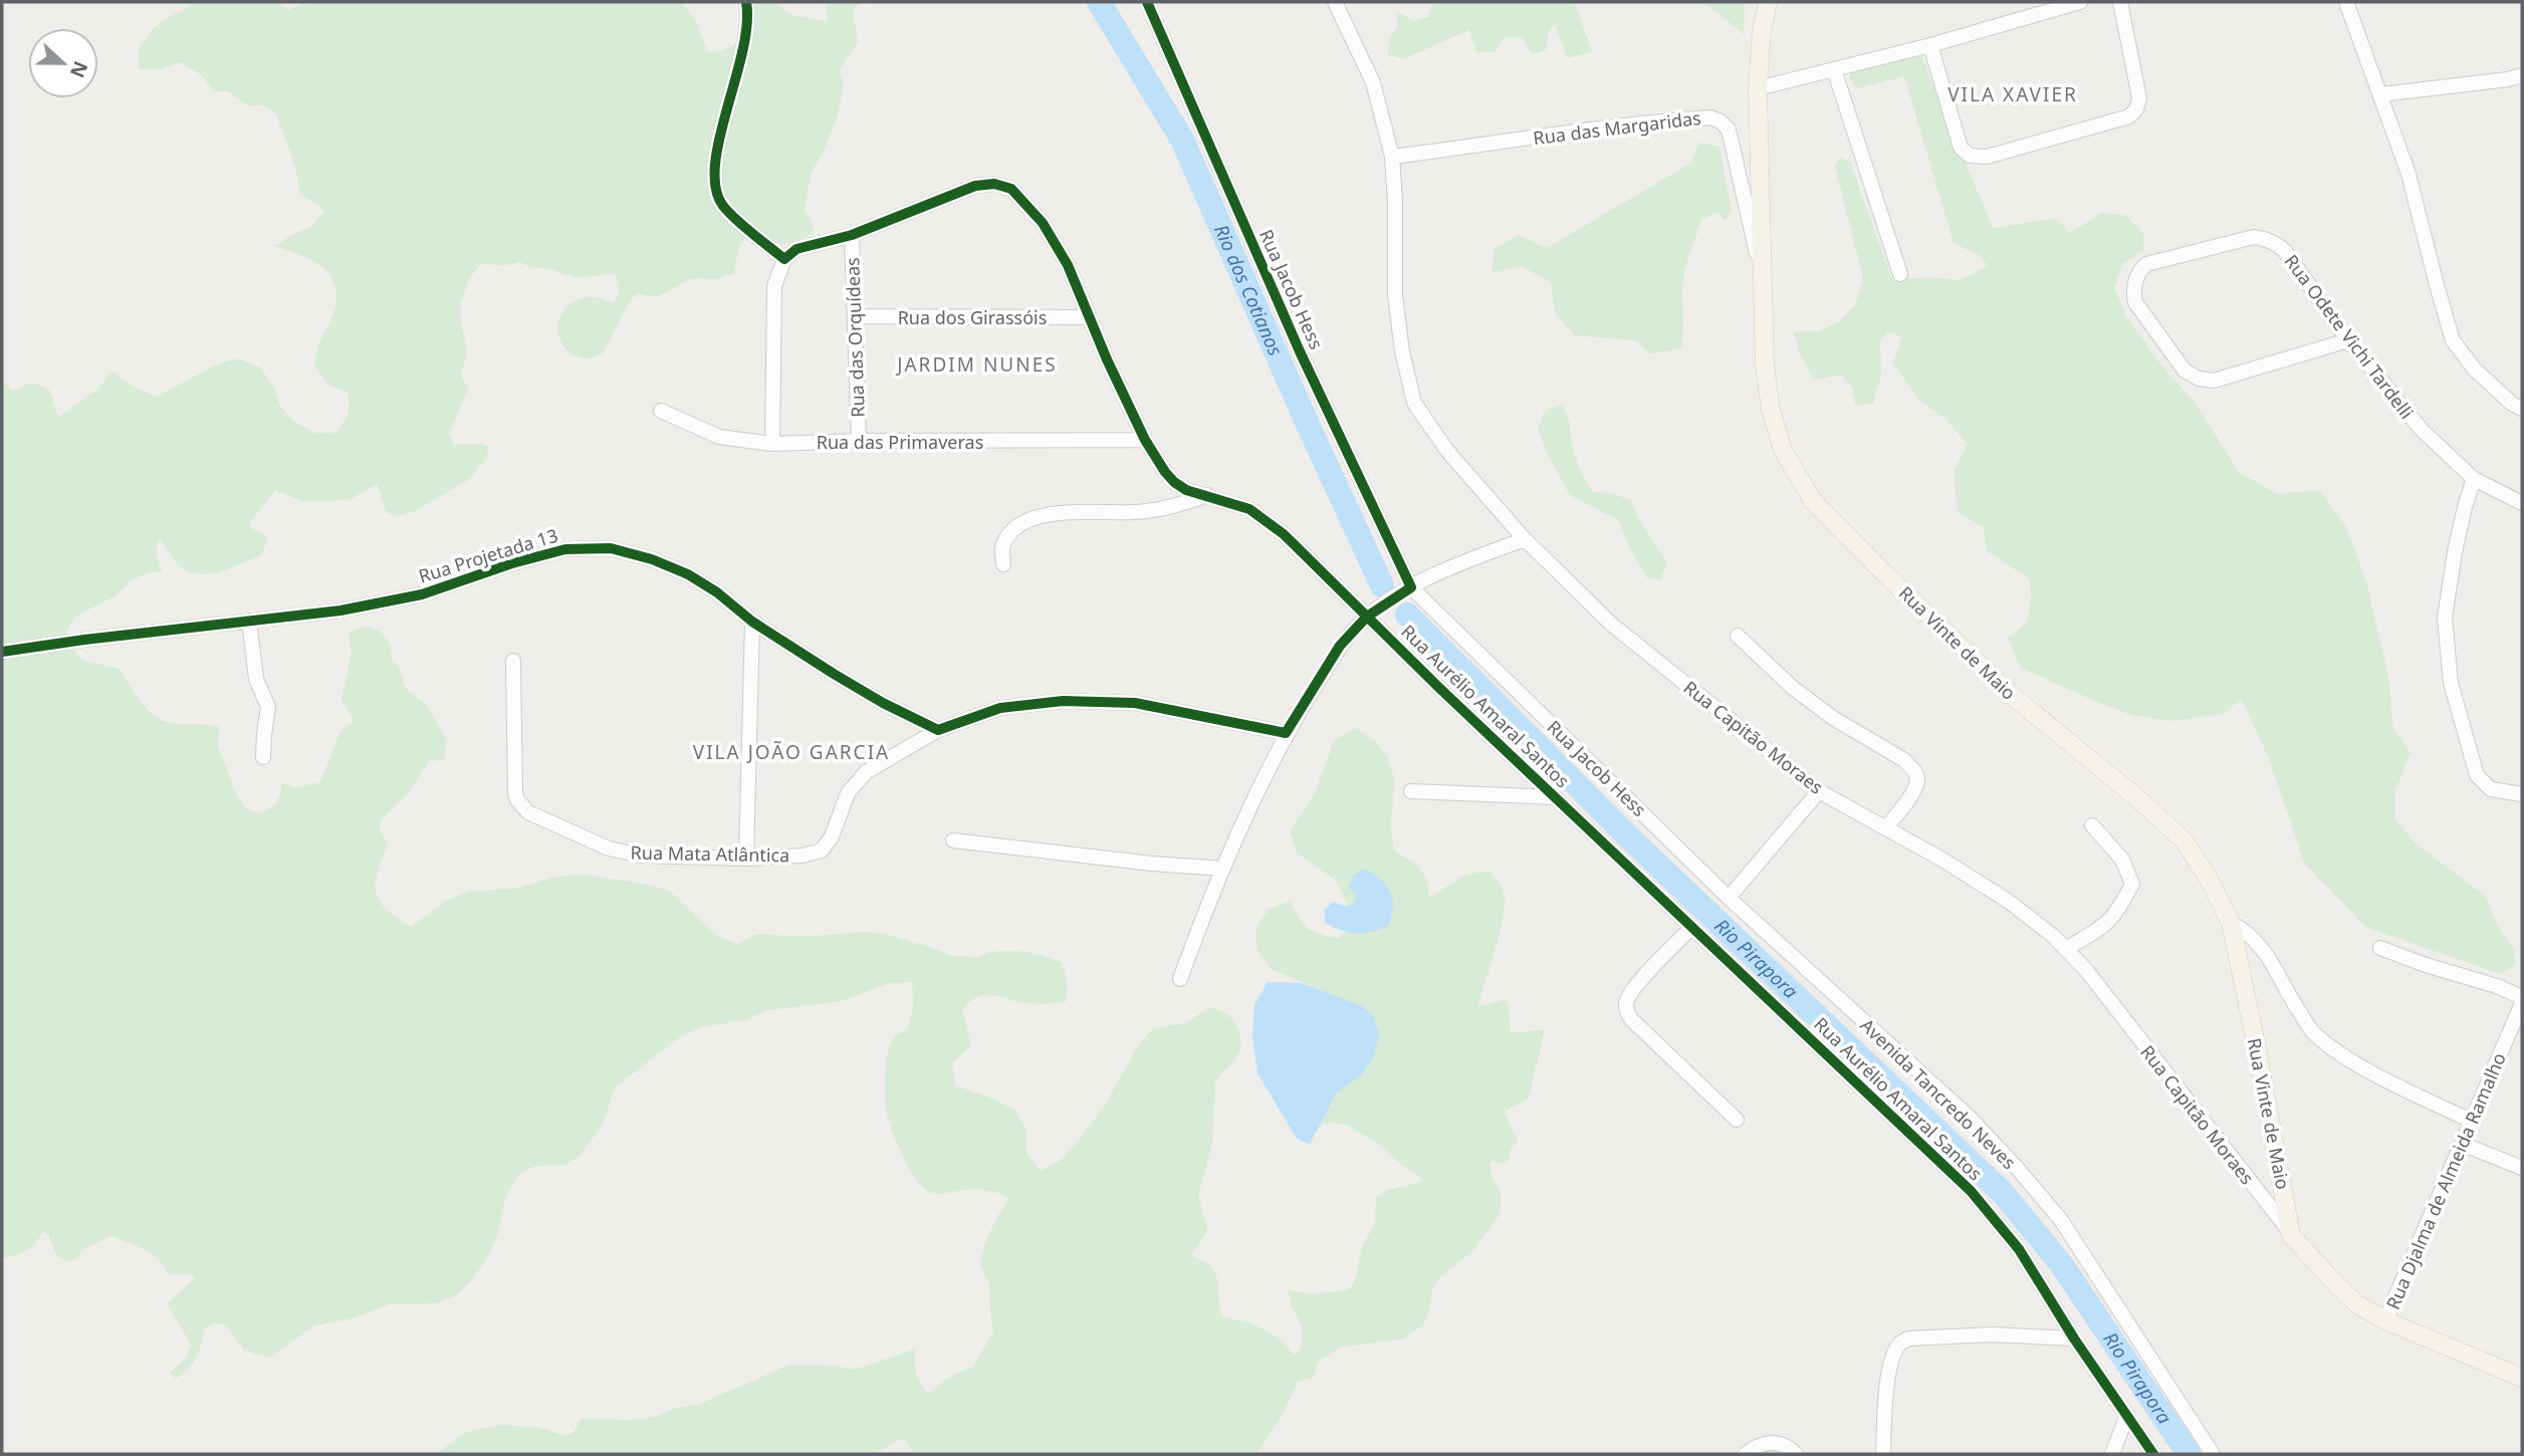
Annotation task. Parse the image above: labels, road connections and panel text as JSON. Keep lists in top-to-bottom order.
{
  "streets": {
    "main road": ["Rua Vinte de Maio", "Rua Capitão Moraes"],
    "street": [
      "Rua das Margaridas",
      "Rua Jacob Hess",
      "Rua dos Girassóis",
      "Rua Odete Vichi Tardelli",
      "Rua das Orquídeas",
      "Rua das Primaveras",
      "Rua Projetada 13",
      "Rua Aurélio Amaral Santos",
      "Rua Mata Atlântica",
      "Avenida Tancredo Neves",
      "Rua Djalma de Almeida Ramalho"
    ]
  },
  "crossings": [
    ["Rua das Margaridas", "Rua Vinte de Maio"],
    ["Rua das Margaridas", "Rua Capitão Moraes"],
    ["Rua Jacob Hess", "Avenida Tancredo Neves"],
    ["Rua dos Girassóis", "Rua das Orquídeas"],
    ["Rua dos Girassóis", "Rua Aurélio Amaral Santos"],
    ["Rua das Orquídeas", "Rua das Primaveras"],
    ["Rua das Orquídeas", "Rua Aurélio Amaral Santos"],
    ["Rua das Primaveras", "Rua Aurélio Amaral Santos"],
    ["Rua Projetada 13", "Rua Mata Atlântica"],
    ["Rua Vinte de Maio", "Rua Capitão Moraes"],
    ["Rua Capitão Moraes", "Rua Djalma de Almeida Ramalho"]
  ],
  "districts": ["VILA XAVIER", "JARDIM NUNES", "VILA JOÃO GARCIA"],
  "water": ["Rio dos Cotianos", "Rio Pirapora"],
  "north": "right"
}
